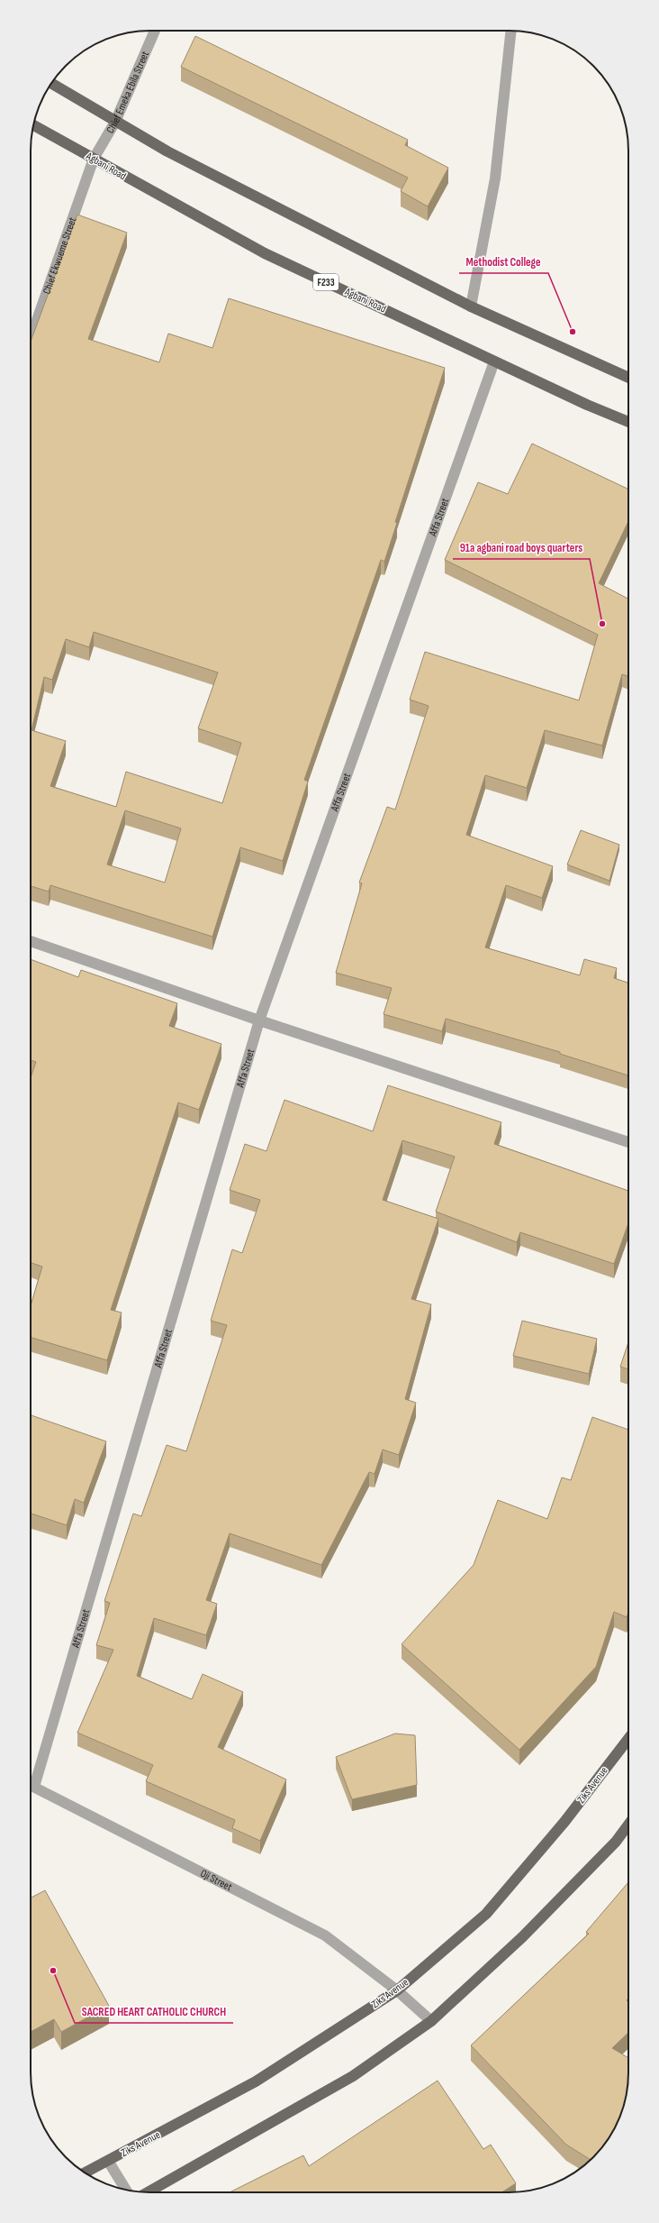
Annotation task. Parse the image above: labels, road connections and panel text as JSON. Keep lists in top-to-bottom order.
{
  "streets": {
    "main road": ["Agbani Road", "F233", "Ziks Avenue"],
    "street": [
      "Chief Emeka Ebila Street",
      "Chief Ekwueme Street",
      "Affa Street",
      "Oji Street"
    ]
  },
  "crossings": [
    ["Chief Emeka Ebila Street", "Agbani Road"],
    ["Chief Emeka Ebila Street", "Chief Ekwueme Street"],
    ["Agbani Road", "Chief Ekwueme Street"],
    ["Agbani Road", "Affa Street"],
    ["Affa Street", "Oji Street"],
    ["Ziks Avenue", "Oji Street"]
  ],
  "places": ["Methodist College", "91a agbani road boys quarters", "SACRED HEART CATHOLIC CHURCH"]
}
